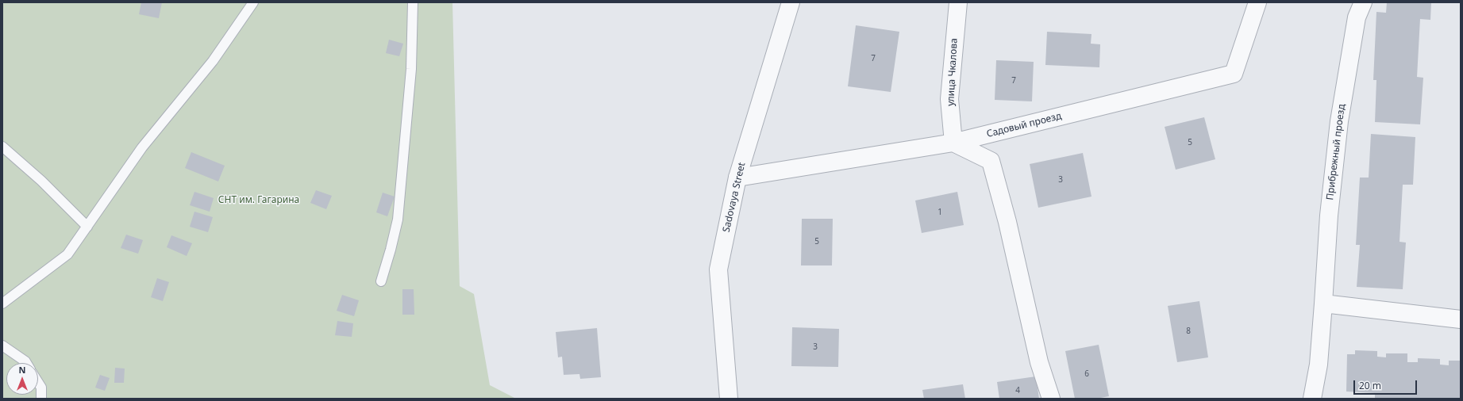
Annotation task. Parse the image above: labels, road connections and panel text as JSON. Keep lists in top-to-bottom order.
{
  "streets": {
    "street": [
      "улица Чкалова",
      "Садовый проезд",
      "Прибрежный проезд",
      "Sadovaya Street"
    ]
  },
  "crossings": [
    ["улица Чкалова", "Садовый проезд"],
    ["Садовый проезд", "Sadovaya Street"]
  ],
  "parks": ["СНТ им. Гагарина"],
  "house_numbers": [
    "7",
    "7",
    "5",
    "3",
    "1",
    "5",
    "8",
    "3",
    "6",
    "4"
  ],
  "scale_bar": "20 m",
  "north": "top"
}
